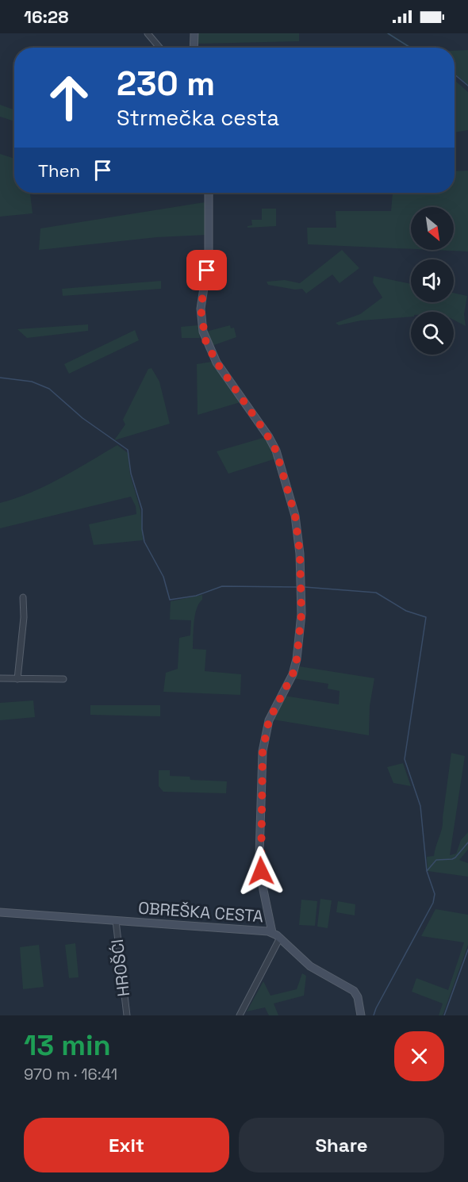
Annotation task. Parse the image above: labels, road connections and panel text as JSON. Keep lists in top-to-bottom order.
{
  "streets": {
    "street": ["OBREŠKA CESTA", "HROŠĆI"]
  },
  "crossings": [
    ["OBREŠKA CESTA", "HROŠĆI"]
  ],
  "north": "bottom right",
  "page": {
    "status": "16:28",
    "turn": ["230 m", "Strmečka cesta"],
    "then": "Then",
    "heading": ["13 min", "970 m · 16:41"],
    "buttons": ["Exit", "Share"]
  }
}
